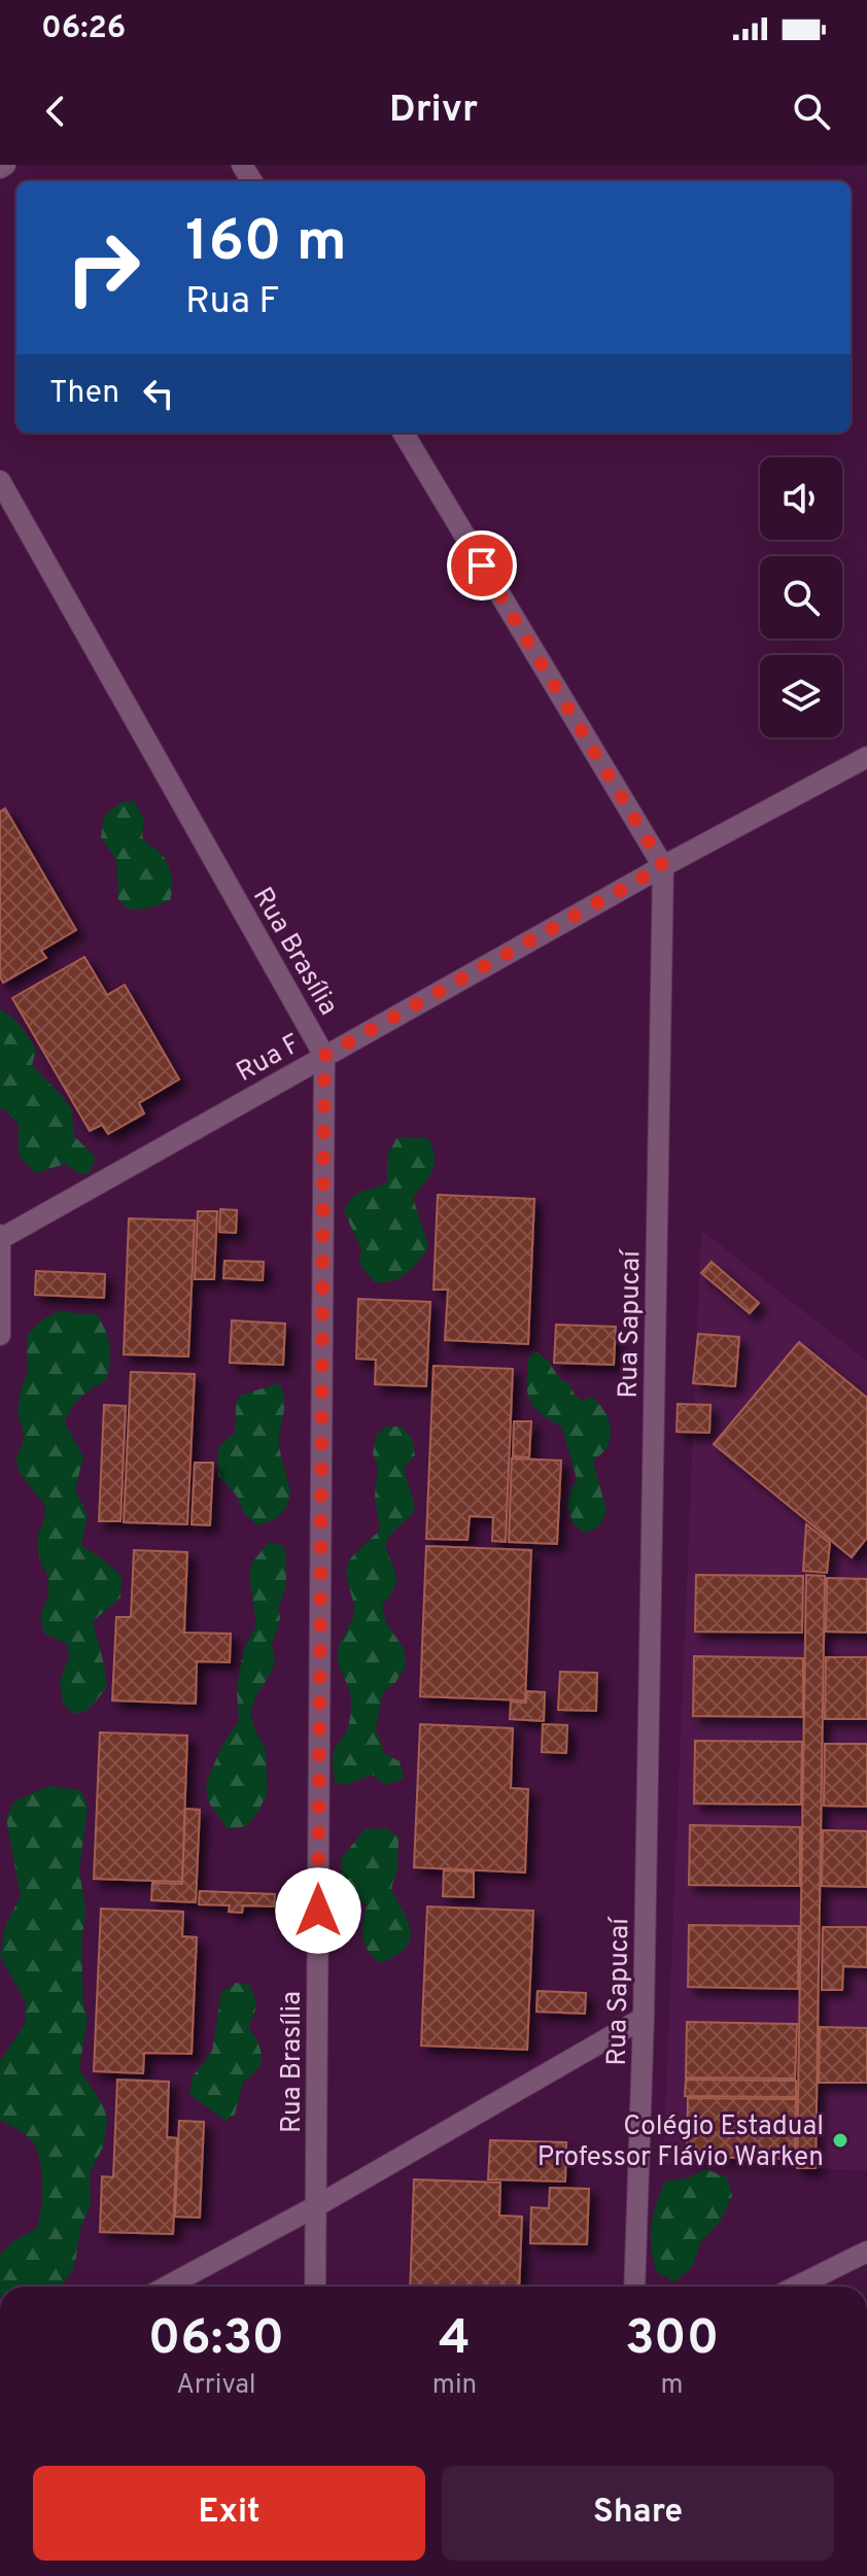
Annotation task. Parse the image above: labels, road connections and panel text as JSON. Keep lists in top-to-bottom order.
{
  "streets": {
    "street": ["Rua Brasília", "Rua F", "Rua Sapucaí"]
  },
  "crossings": [
    ["Rua Brasília", "Rua F"],
    ["Rua F", "Rua Sapucaí"]
  ],
  "places": ["Colégio Estadual Professor Flávio Warken"],
  "page": {
    "status": "06:26",
    "header": "Drivr",
    "turn": ["160 m", "Rua F"],
    "then": "Then",
    "eta": [
      "06:30",
      "Arrival",
      "4",
      "min",
      "300",
      "m"
    ],
    "buttons": ["Exit", "Share"]
  }
}
